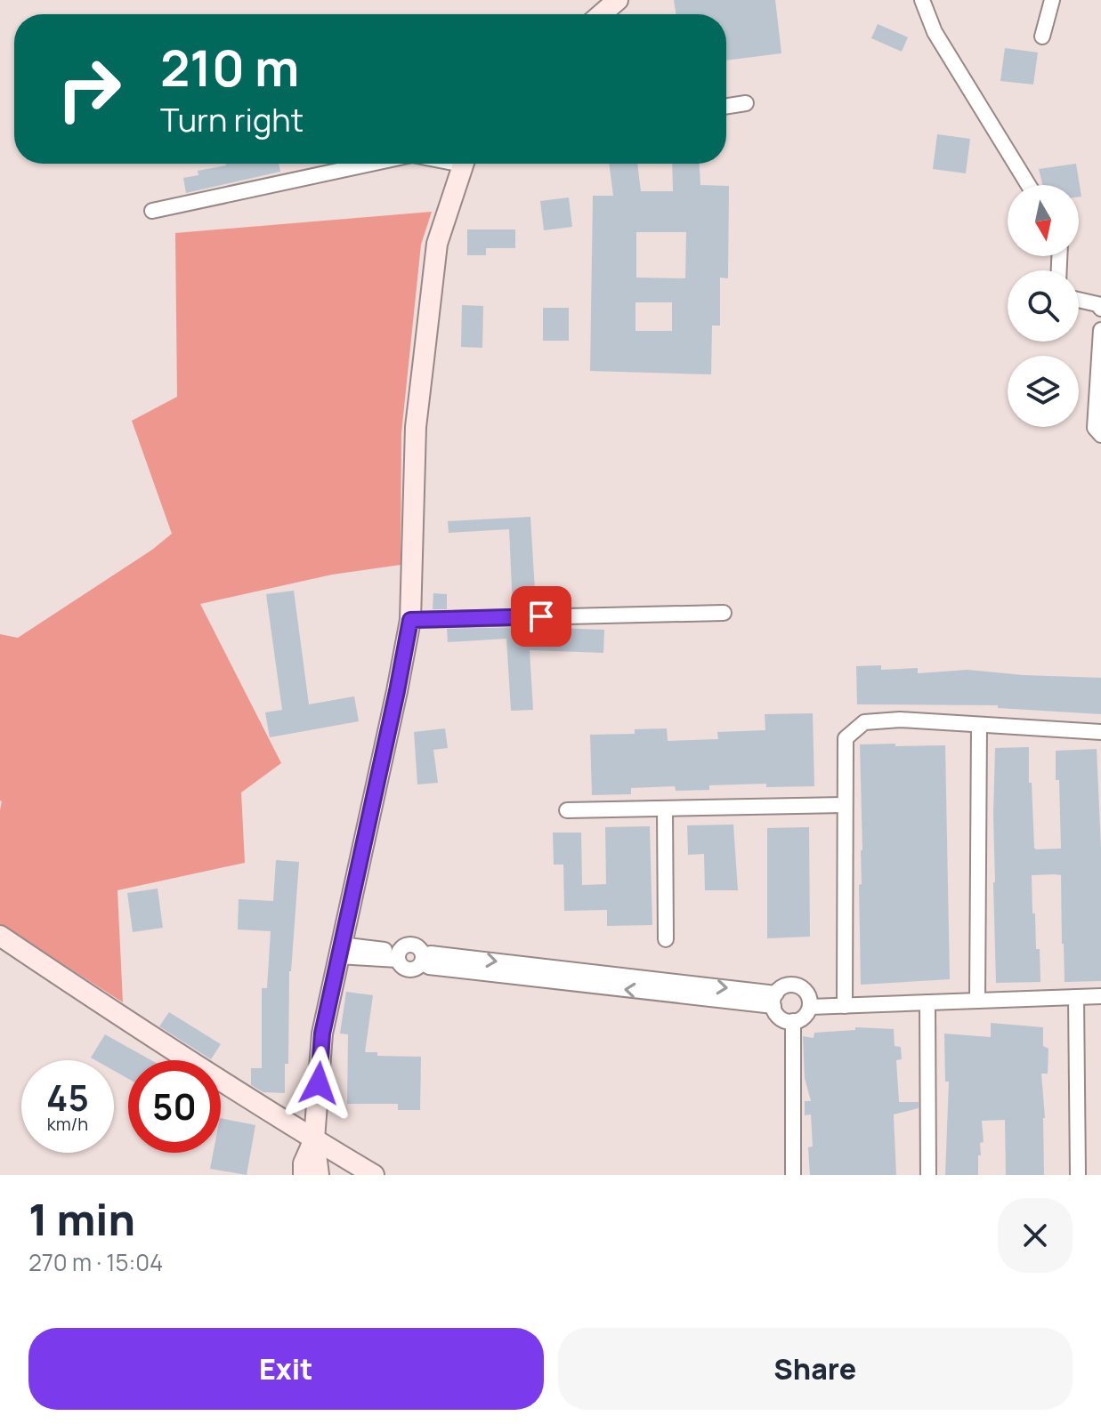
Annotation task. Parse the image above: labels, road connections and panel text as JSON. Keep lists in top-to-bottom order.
{
  "north": "bottom",
  "page": {
    "turn": ["210 m", "Turn right"],
    "speed": "45 km/h",
    "limit": "50",
    "heading": ["1 min", "270 m · 15:04"],
    "buttons": ["Exit", "Share"]
  }
}
